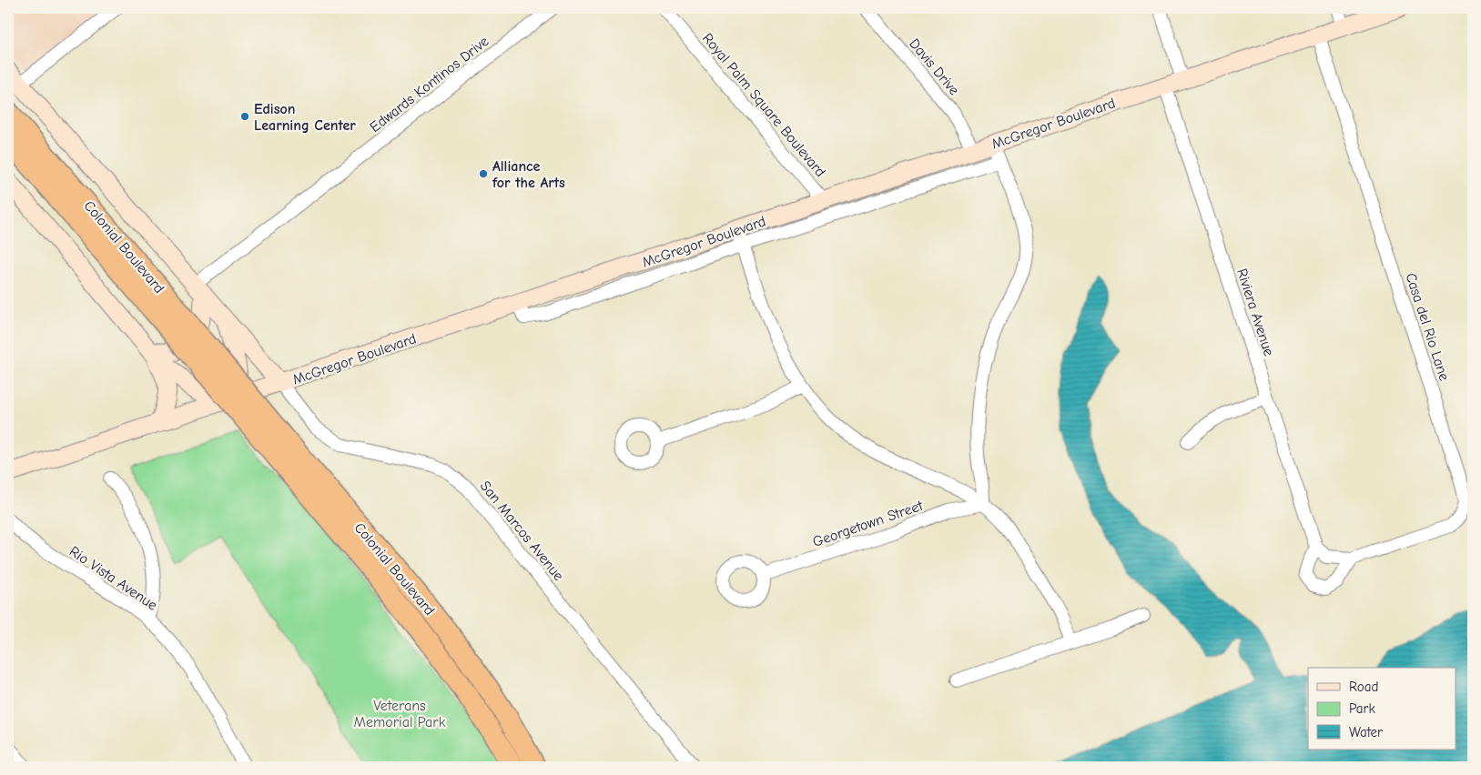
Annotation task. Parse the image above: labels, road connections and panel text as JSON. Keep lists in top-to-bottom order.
{
  "streets": {
    "highway": ["Colonial Boulevard"],
    "main road": ["McGregor Boulevard"],
    "street": [
      "Davis Drive",
      "Edwards Kontinos Drive",
      "Royal Palm Square Boulevard",
      "Riviera Avenue",
      "Casa del Rio Lane",
      "Georgetown Street",
      "San Marcos Avenue",
      "Rio Vista Avenue"
    ]
  },
  "crossings": [
    ["Davis Drive", "McGregor Boulevard"],
    ["Edwards Kontinos Drive", "Colonial Boulevard"],
    ["Royal Palm Square Boulevard", "McGregor Boulevard"],
    ["McGregor Boulevard", "Colonial Boulevard"],
    ["McGregor Boulevard", "Riviera Avenue"],
    ["McGregor Boulevard", "Casa del Rio Lane"],
    ["McGregor Boulevard", "Georgetown Street"],
    ["McGregor Boulevard", "San Marcos Avenue"],
    ["Colonial Boulevard", "San Marcos Avenue"]
  ],
  "parks": ["Veterans Memorial Park"],
  "places": ["Edison Learning Center", "Alliance for the Arts"],
  "legend": ["Road", "Park", "Water"]
}
